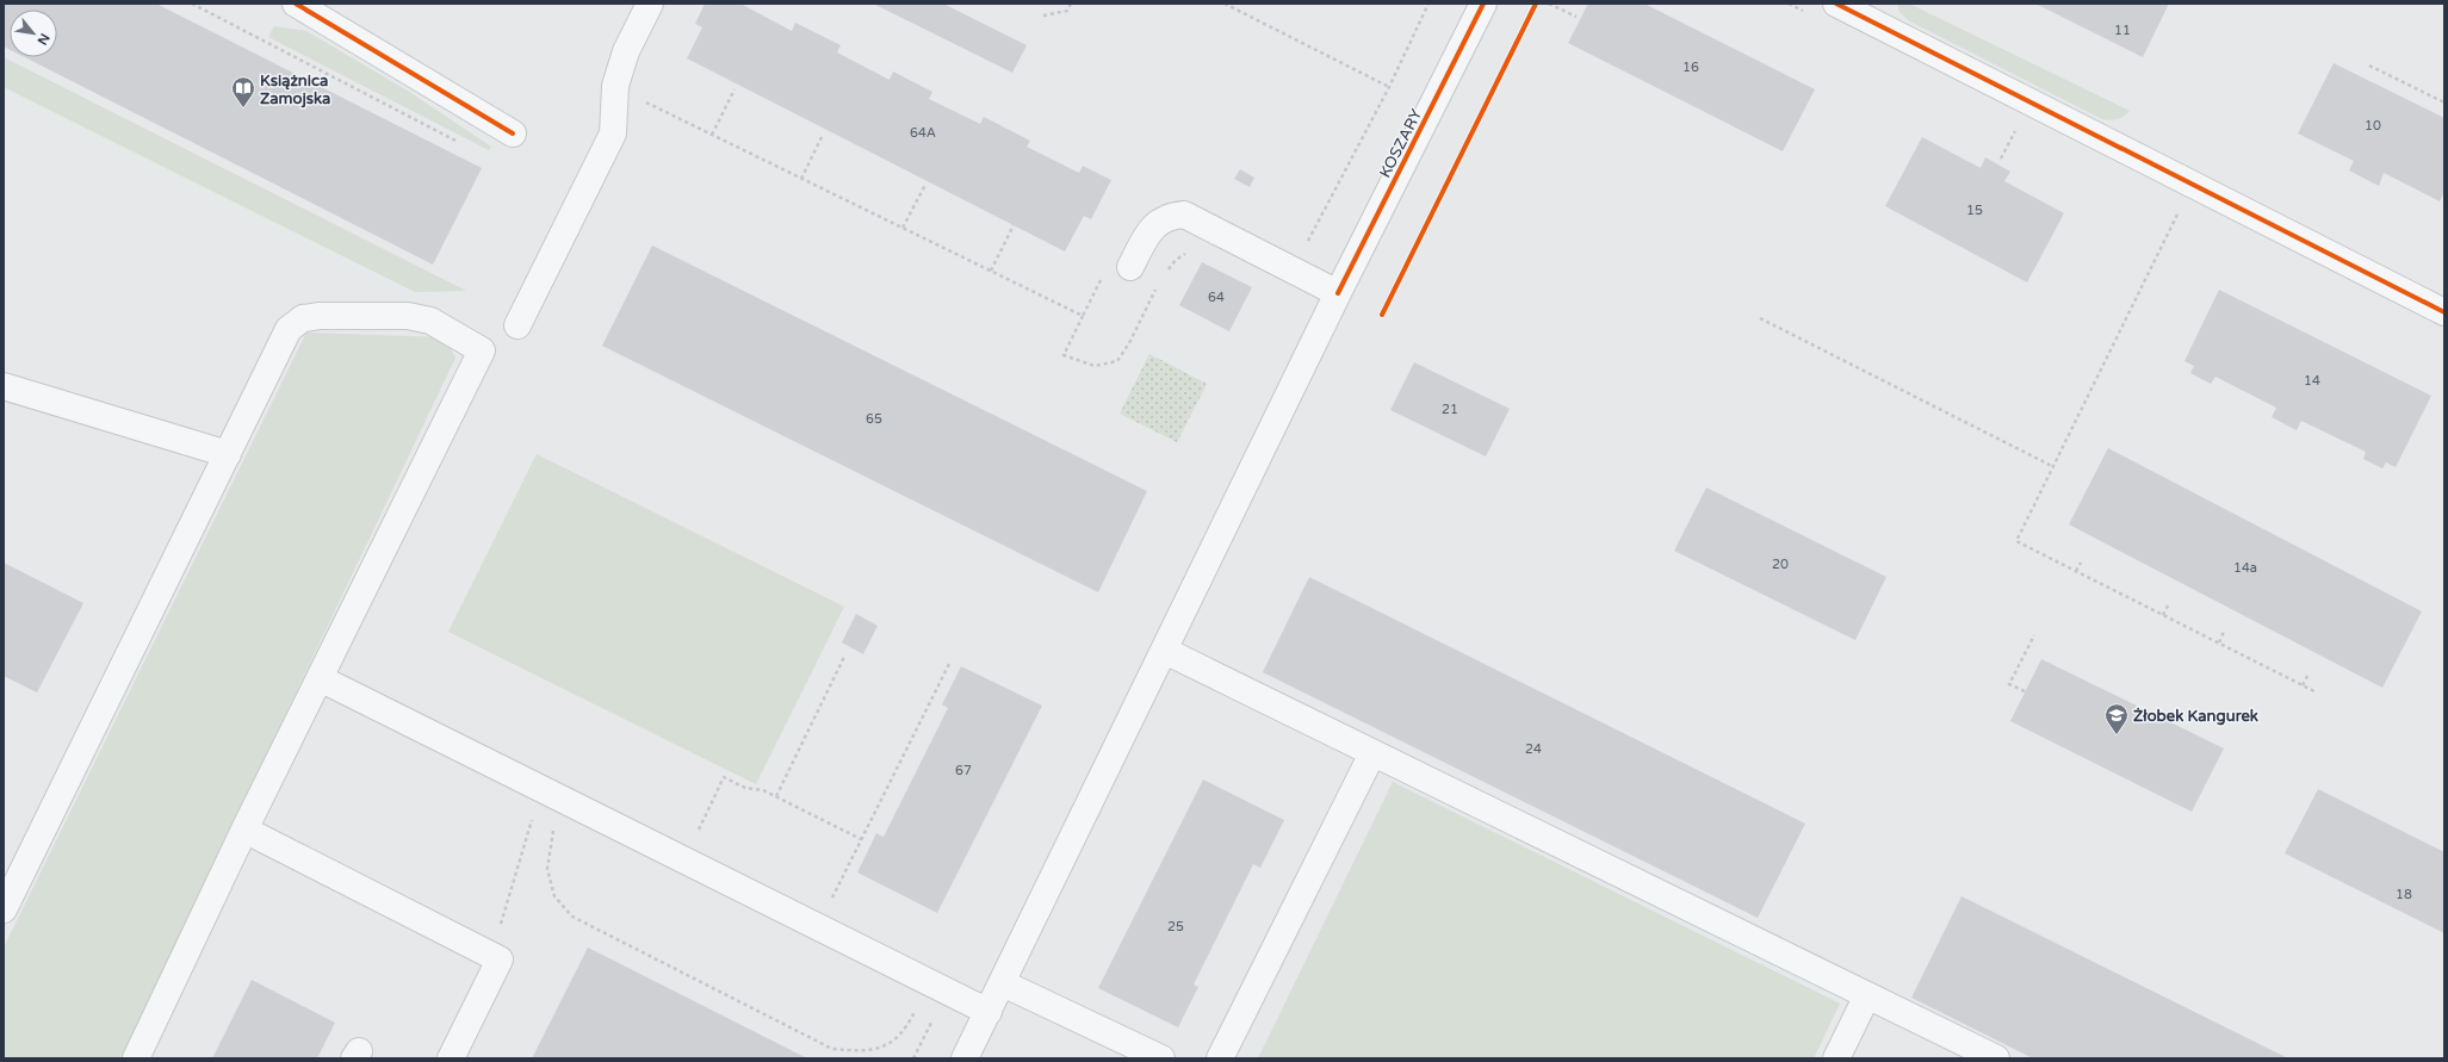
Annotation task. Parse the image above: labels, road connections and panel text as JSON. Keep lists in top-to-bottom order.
{
  "streets": {
    "street": ["KOSZARY"]
  },
  "places": {
    "library": ["Książnica Zamojska"],
    "school or university": ["Żłobek Kangurek"]
  },
  "house_numbers": [
    "11",
    "16",
    "10",
    "64A",
    "15",
    "64",
    "14",
    "21",
    "65",
    "20",
    "14a",
    "24",
    "67",
    "18",
    "25"
  ],
  "north": "bottom right"
}
